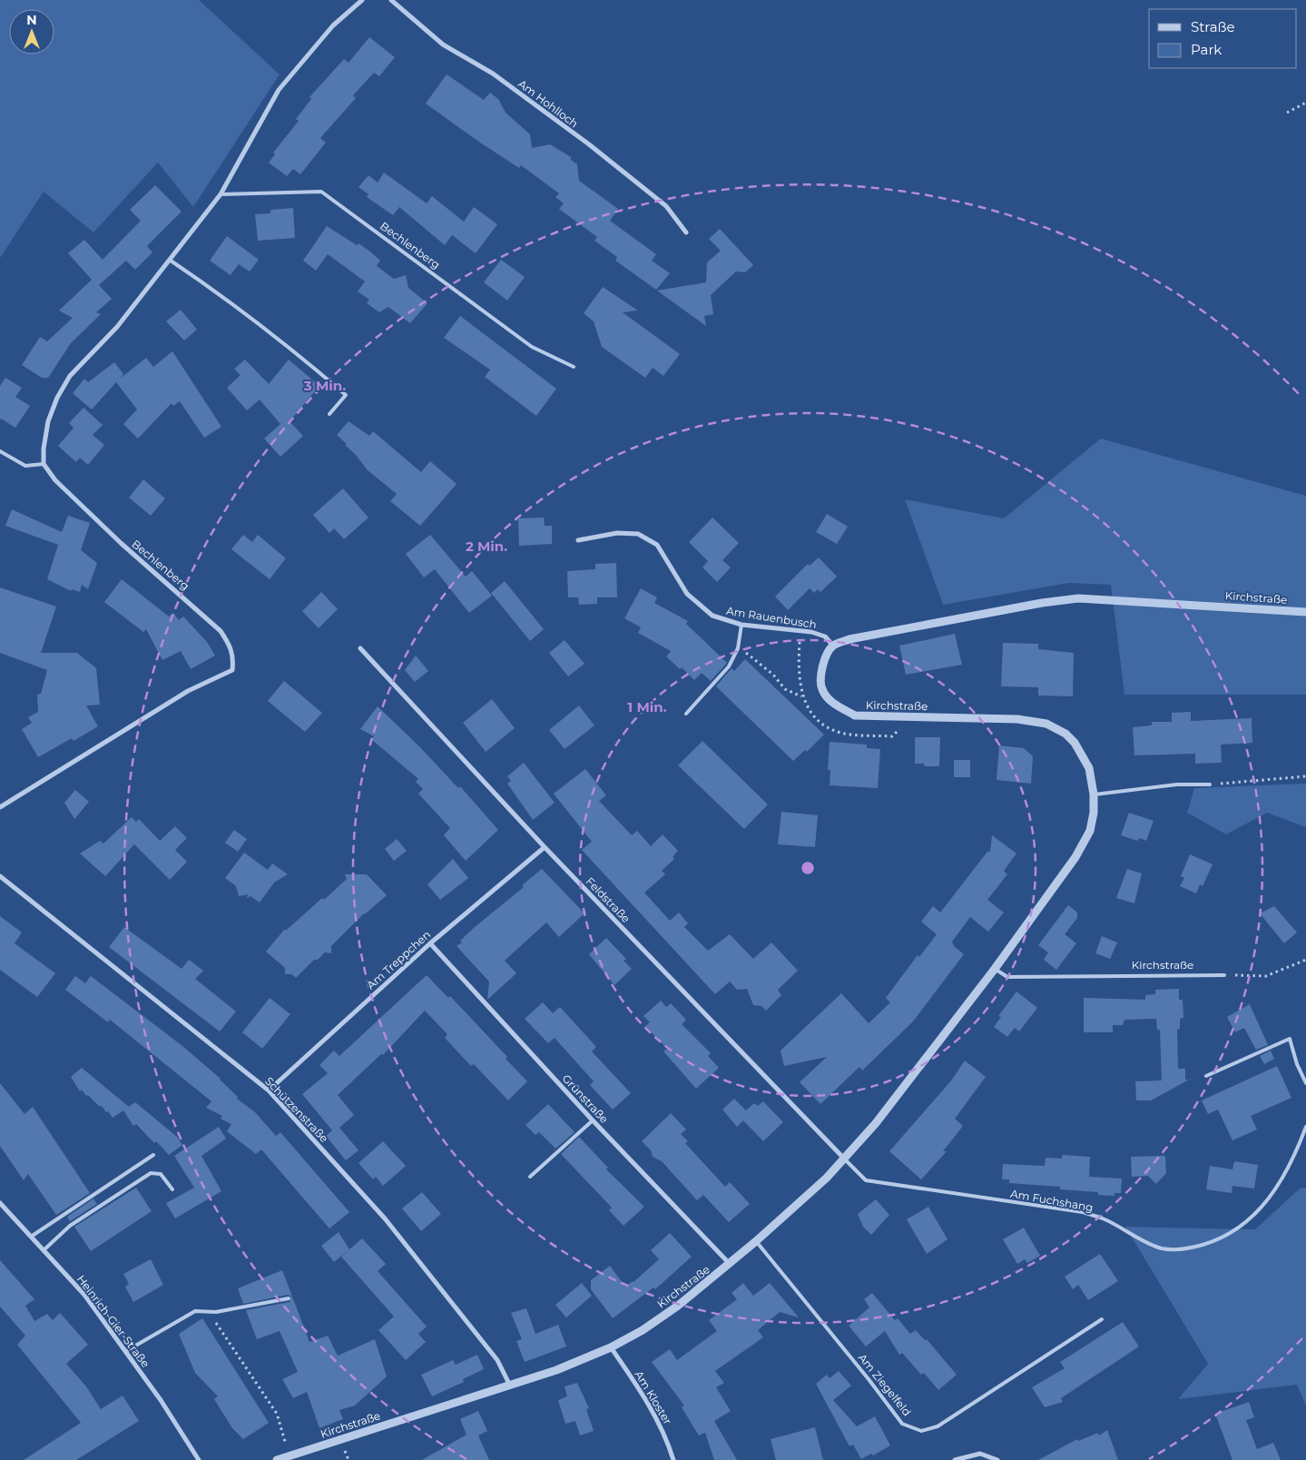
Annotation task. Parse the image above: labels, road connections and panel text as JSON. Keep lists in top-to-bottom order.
{
  "streets": {
    "street": [
      "Am Hohlloch",
      "Bechlenberg",
      "Kirchstraße",
      "Am Rauenbusch",
      "Feldstraße",
      "Am Treppchen",
      "Grünstraße",
      "Schützenstraße",
      "Heinrich-Gier-Straße",
      "Am Kloster"
    ],
    "lane": ["Am Fuchshang", "Am Ziegelfeld"]
  },
  "crossings": [
    ["Kirchstraße", "Am Rauenbusch"],
    ["Kirchstraße", "Feldstraße"],
    ["Kirchstraße", "Grünstraße"],
    ["Kirchstraße", "Schützenstraße"],
    ["Kirchstraße", "Am Fuchshang"],
    ["Kirchstraße", "Am Ziegelfeld"],
    ["Kirchstraße", "Am Kloster"],
    ["Feldstraße", "Am Treppchen"],
    ["Feldstraße", "Am Fuchshang"],
    ["Am Treppchen", "Grünstraße"],
    ["Am Treppchen", "Schützenstraße"]
  ],
  "legend": ["Straße", "Park"],
  "north": "top",
  "rings": ["3 Min.", "2 Min.", "1 Min."]
}
